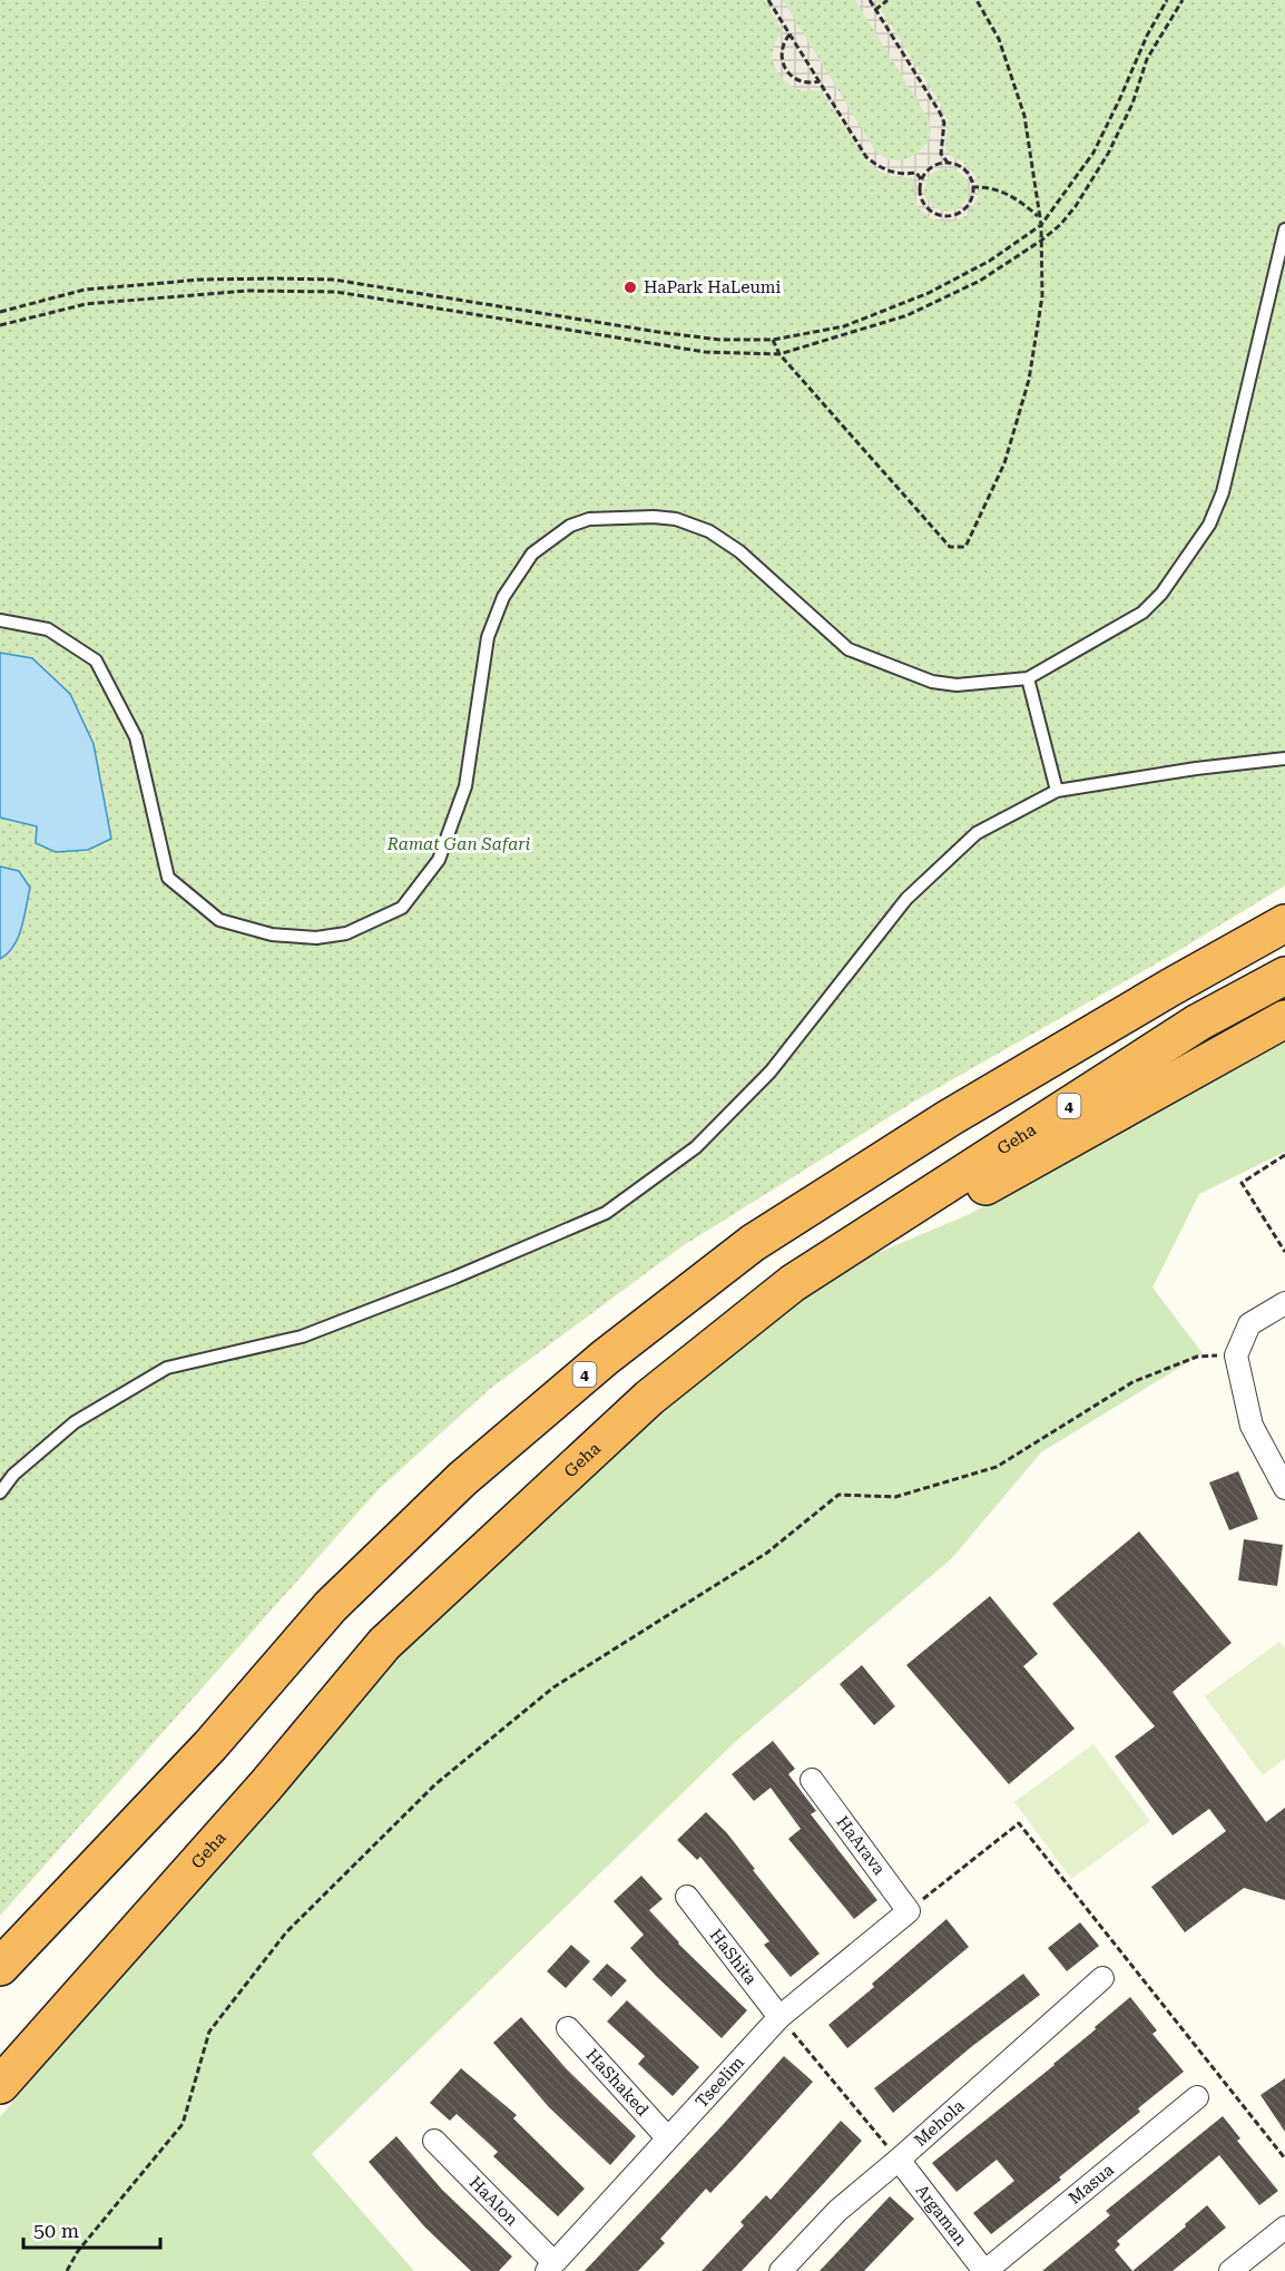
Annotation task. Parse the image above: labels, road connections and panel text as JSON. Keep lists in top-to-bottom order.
{
  "streets": {
    "highway": ["4", "Geha"],
    "street": [
      "HaArava",
      "HaShita",
      "Tseelim",
      "HaShaked",
      "Mehola",
      "Masua",
      "HaAlon",
      "Argaman"
    ]
  },
  "crossings": [
    ["HaArava", "Tseelim"],
    ["HaShita", "Tseelim"],
    ["Tseelim", "HaShaked"],
    ["Tseelim", "HaAlon"],
    ["Mehola", "Argaman"],
    ["Masua", "Argaman"]
  ],
  "parks": ["Ramat Gan Safari"],
  "places": ["HaPark HaLeumi"],
  "scale_bar": "50 m"
}
